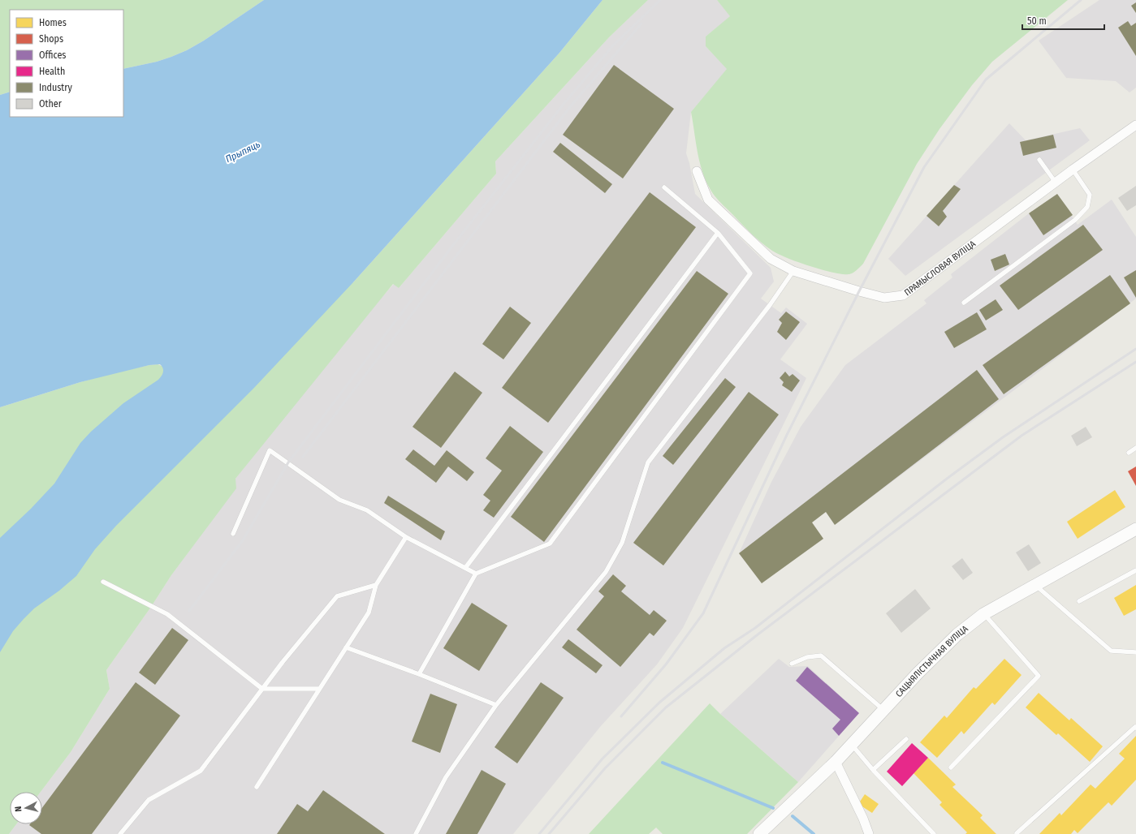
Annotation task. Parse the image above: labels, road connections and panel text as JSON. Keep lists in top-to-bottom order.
{
  "streets": {
    "street": ["ПРАМЫСЛОВАЯ ВУЛІЦА", "САЦЫЯЛІСТЫЧНАЯ ВУЛІЦА"]
  },
  "water": ["Прыпяць"],
  "legend": [
    "Homes",
    "Shops",
    "Offices",
    "Health",
    "Industry",
    "Other"
  ],
  "scale_bar": "50 m",
  "north": "left"
}
